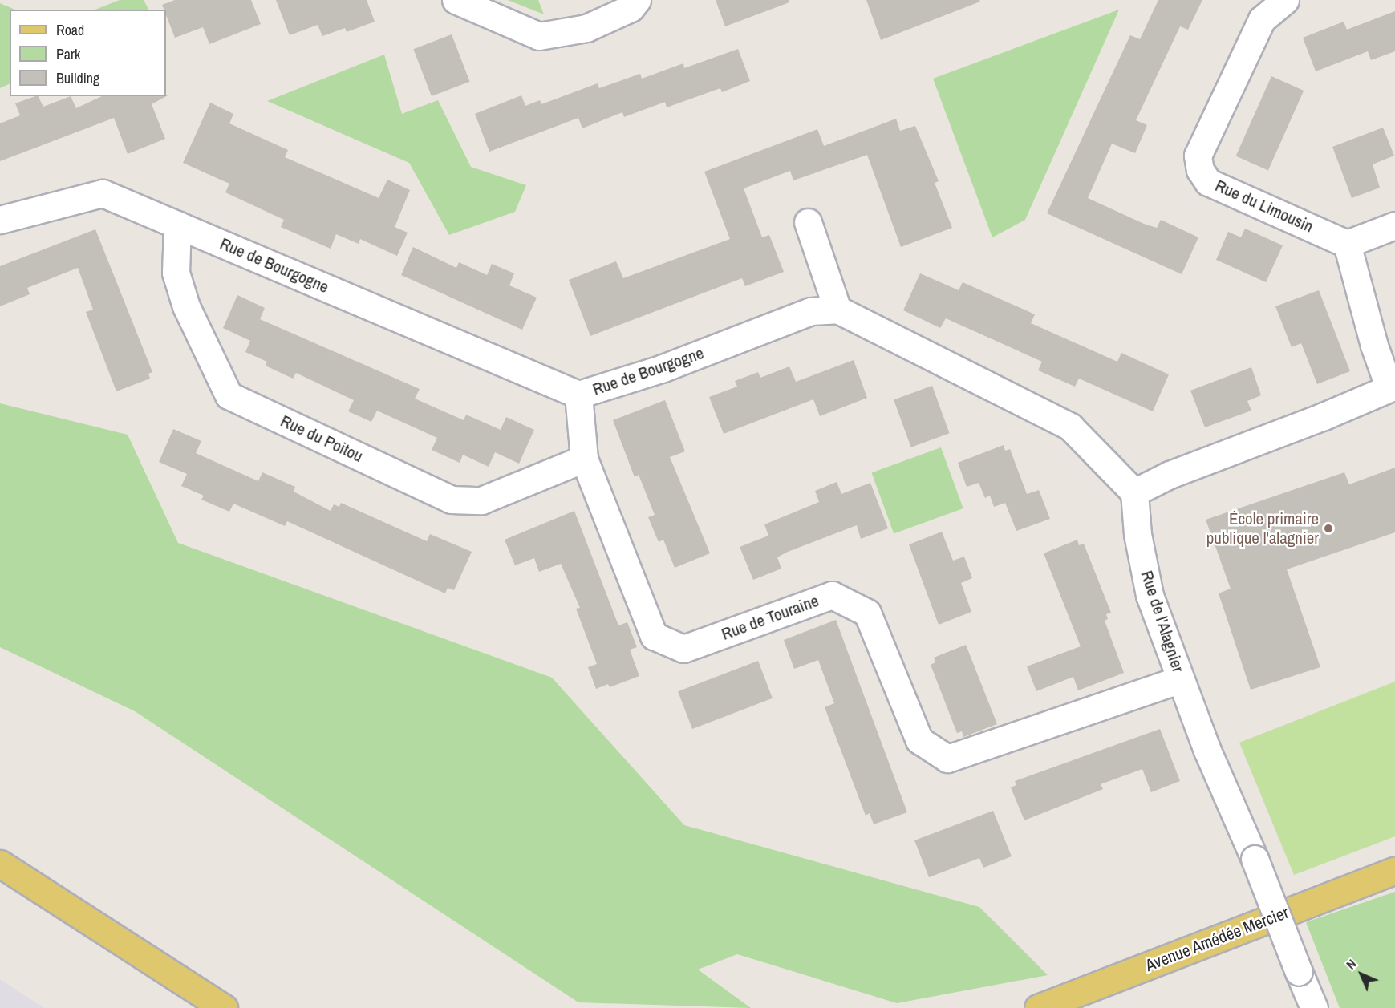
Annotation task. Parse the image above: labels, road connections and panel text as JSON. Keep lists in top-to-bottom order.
{
  "streets": {
    "main road": ["Avenue Amédée Mercier"],
    "street": [
      "Rue du Limousin",
      "Rue de Bourgogne",
      "Rue du Poitou",
      "Rue de Touraine",
      "Rue de l'Alagnier"
    ]
  },
  "crossings": [
    ["Rue de Bourgogne", "Rue du Poitou"],
    ["Rue de Bourgogne", "Rue de Touraine"],
    ["Rue du Poitou", "Rue de Touraine"],
    ["Rue de Touraine", "Rue de l'Alagnier"]
  ],
  "places": ["École primaire publique l'alagnier"],
  "legend": ["Road", "Park", "Building"],
  "north": "top left"
}
